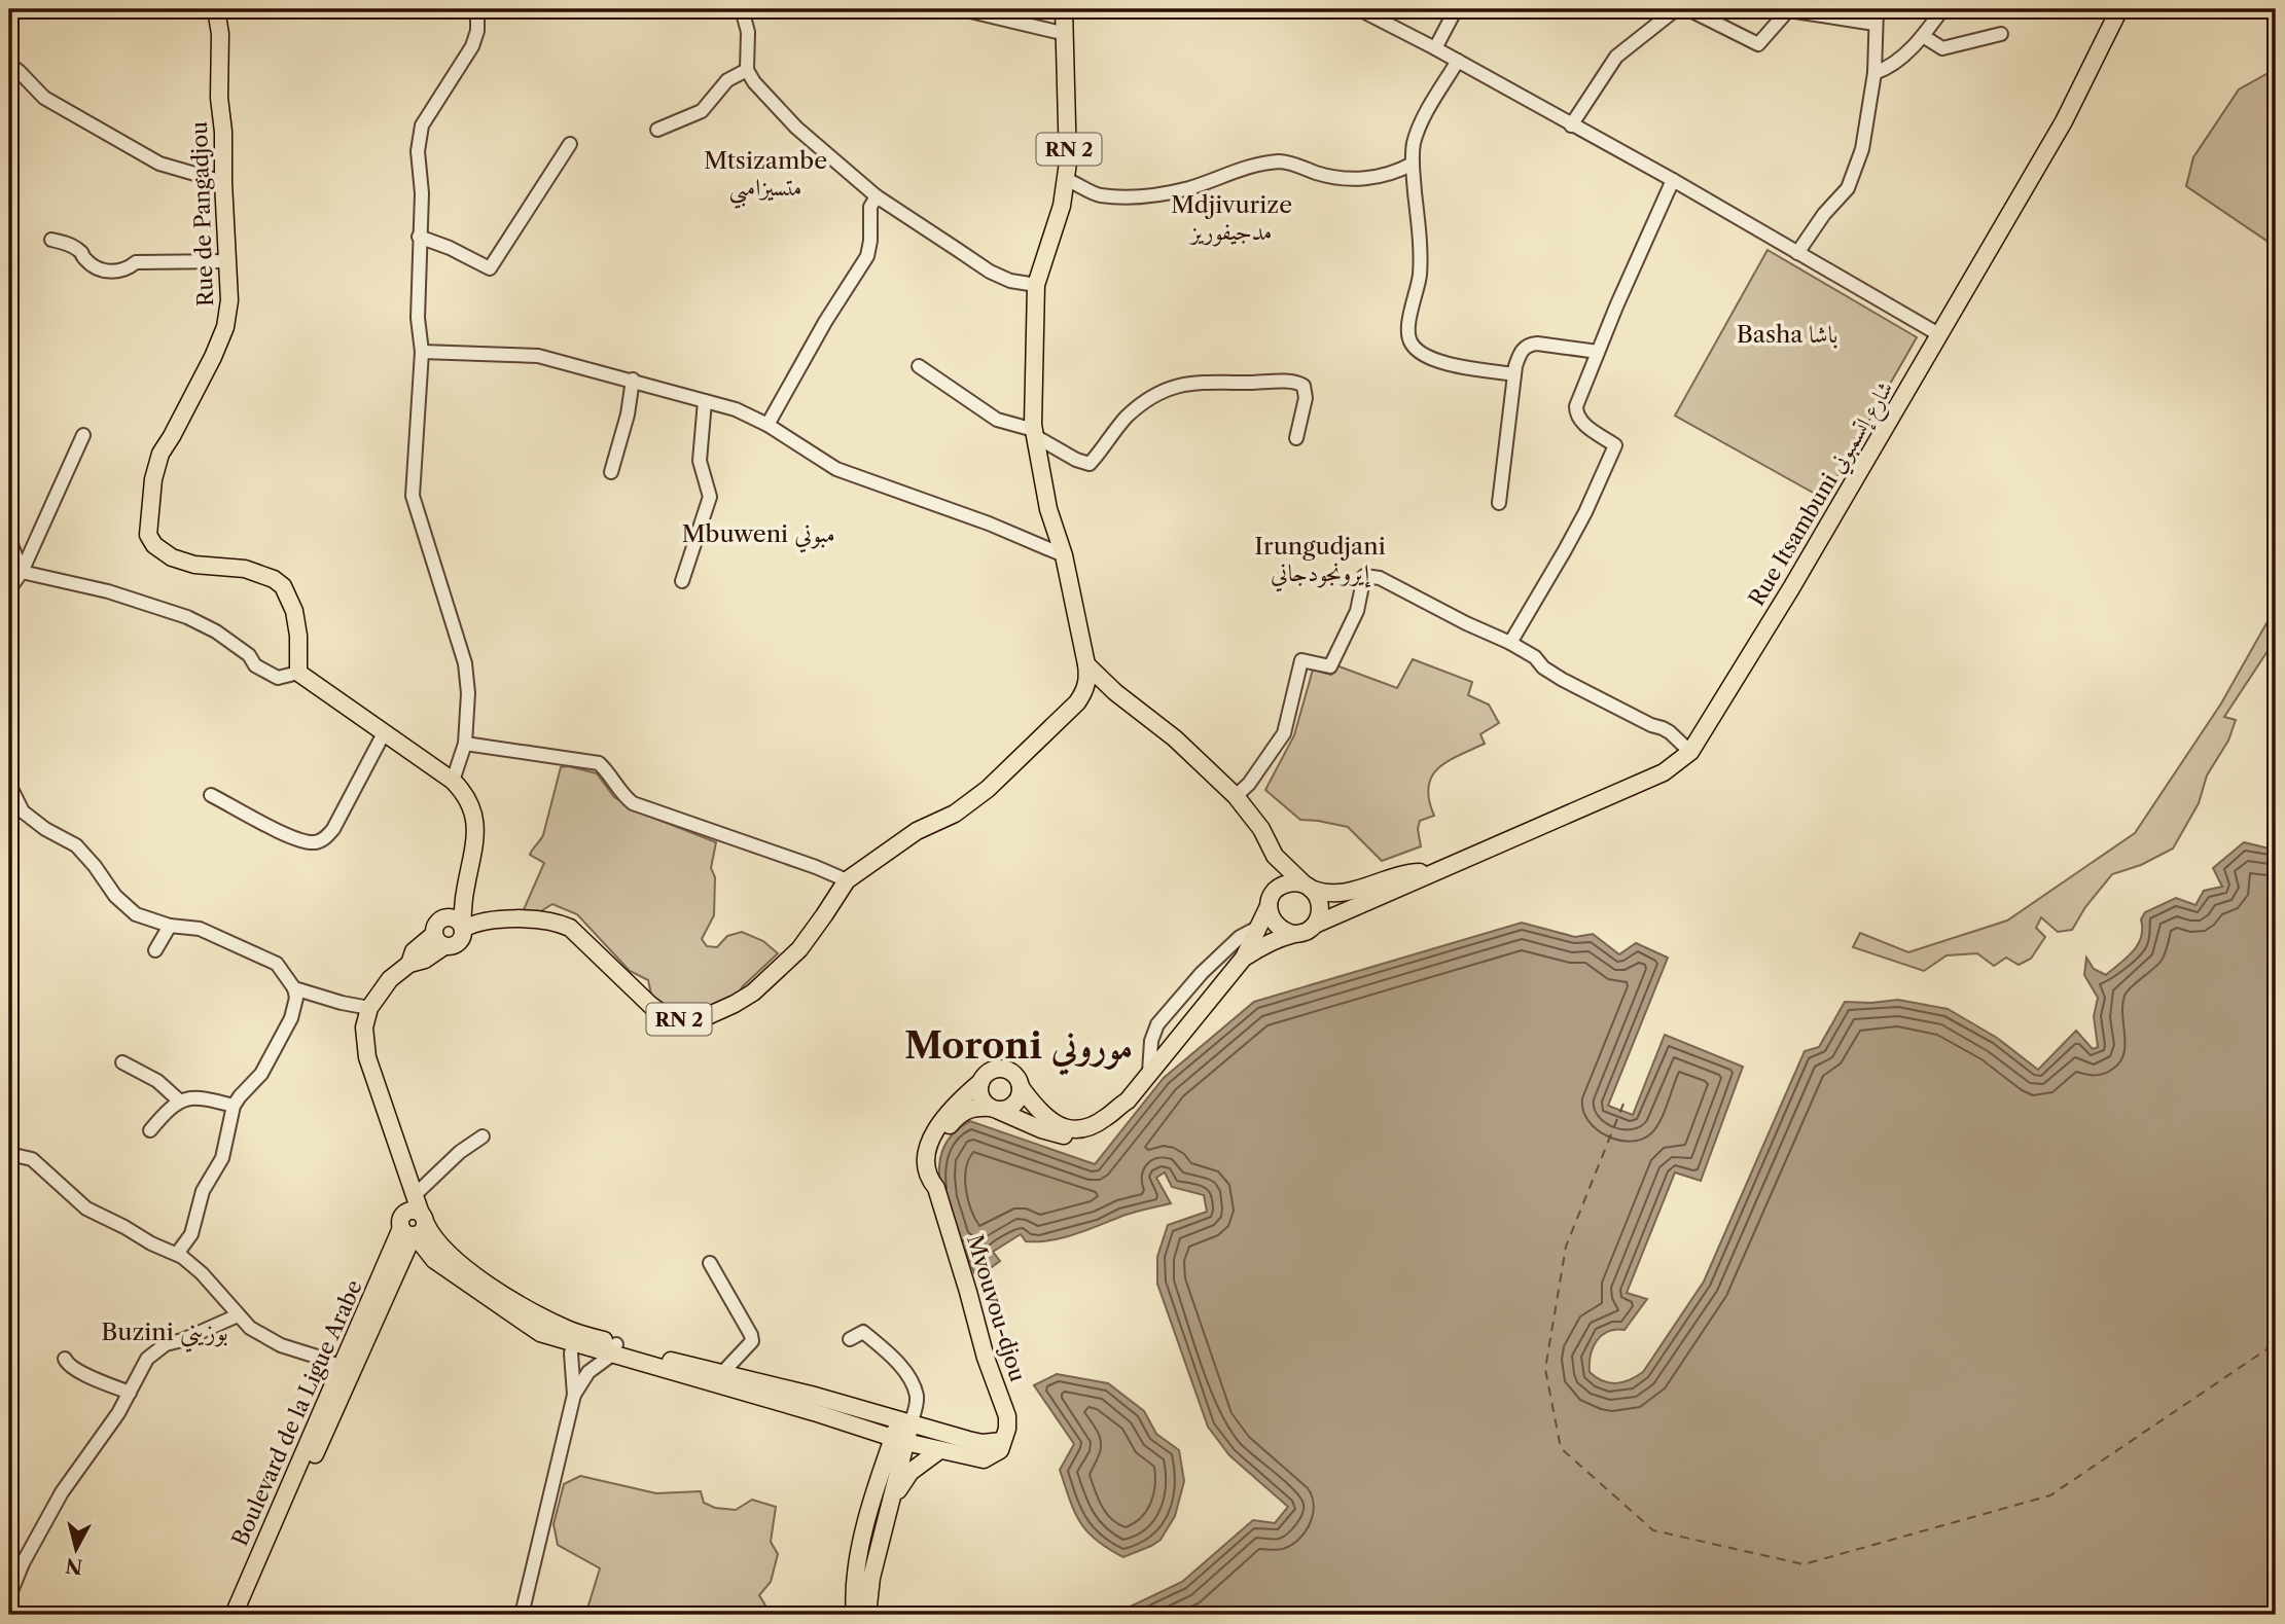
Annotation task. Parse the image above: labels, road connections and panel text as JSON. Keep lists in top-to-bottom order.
{
  "streets": {
    "main road": [
      "RN 2",
      "Rue de Pangadjou",
      "Rue Itsambuni شارع إتسمبوني",
      "Mvouvou-djou",
      "Boulevard de la Ligue Arabe"
    ]
  },
  "districts": [
    "Mtsizambe متسيزامبي",
    "Mdjivurize مدجيفوريز",
    "Basha باشا",
    "Mbuweni مبوني",
    "Irungudjani إيرونجودجاني",
    "Moroni موروني",
    "Buzini بوزيني"
  ],
  "north": "bottom"
}
